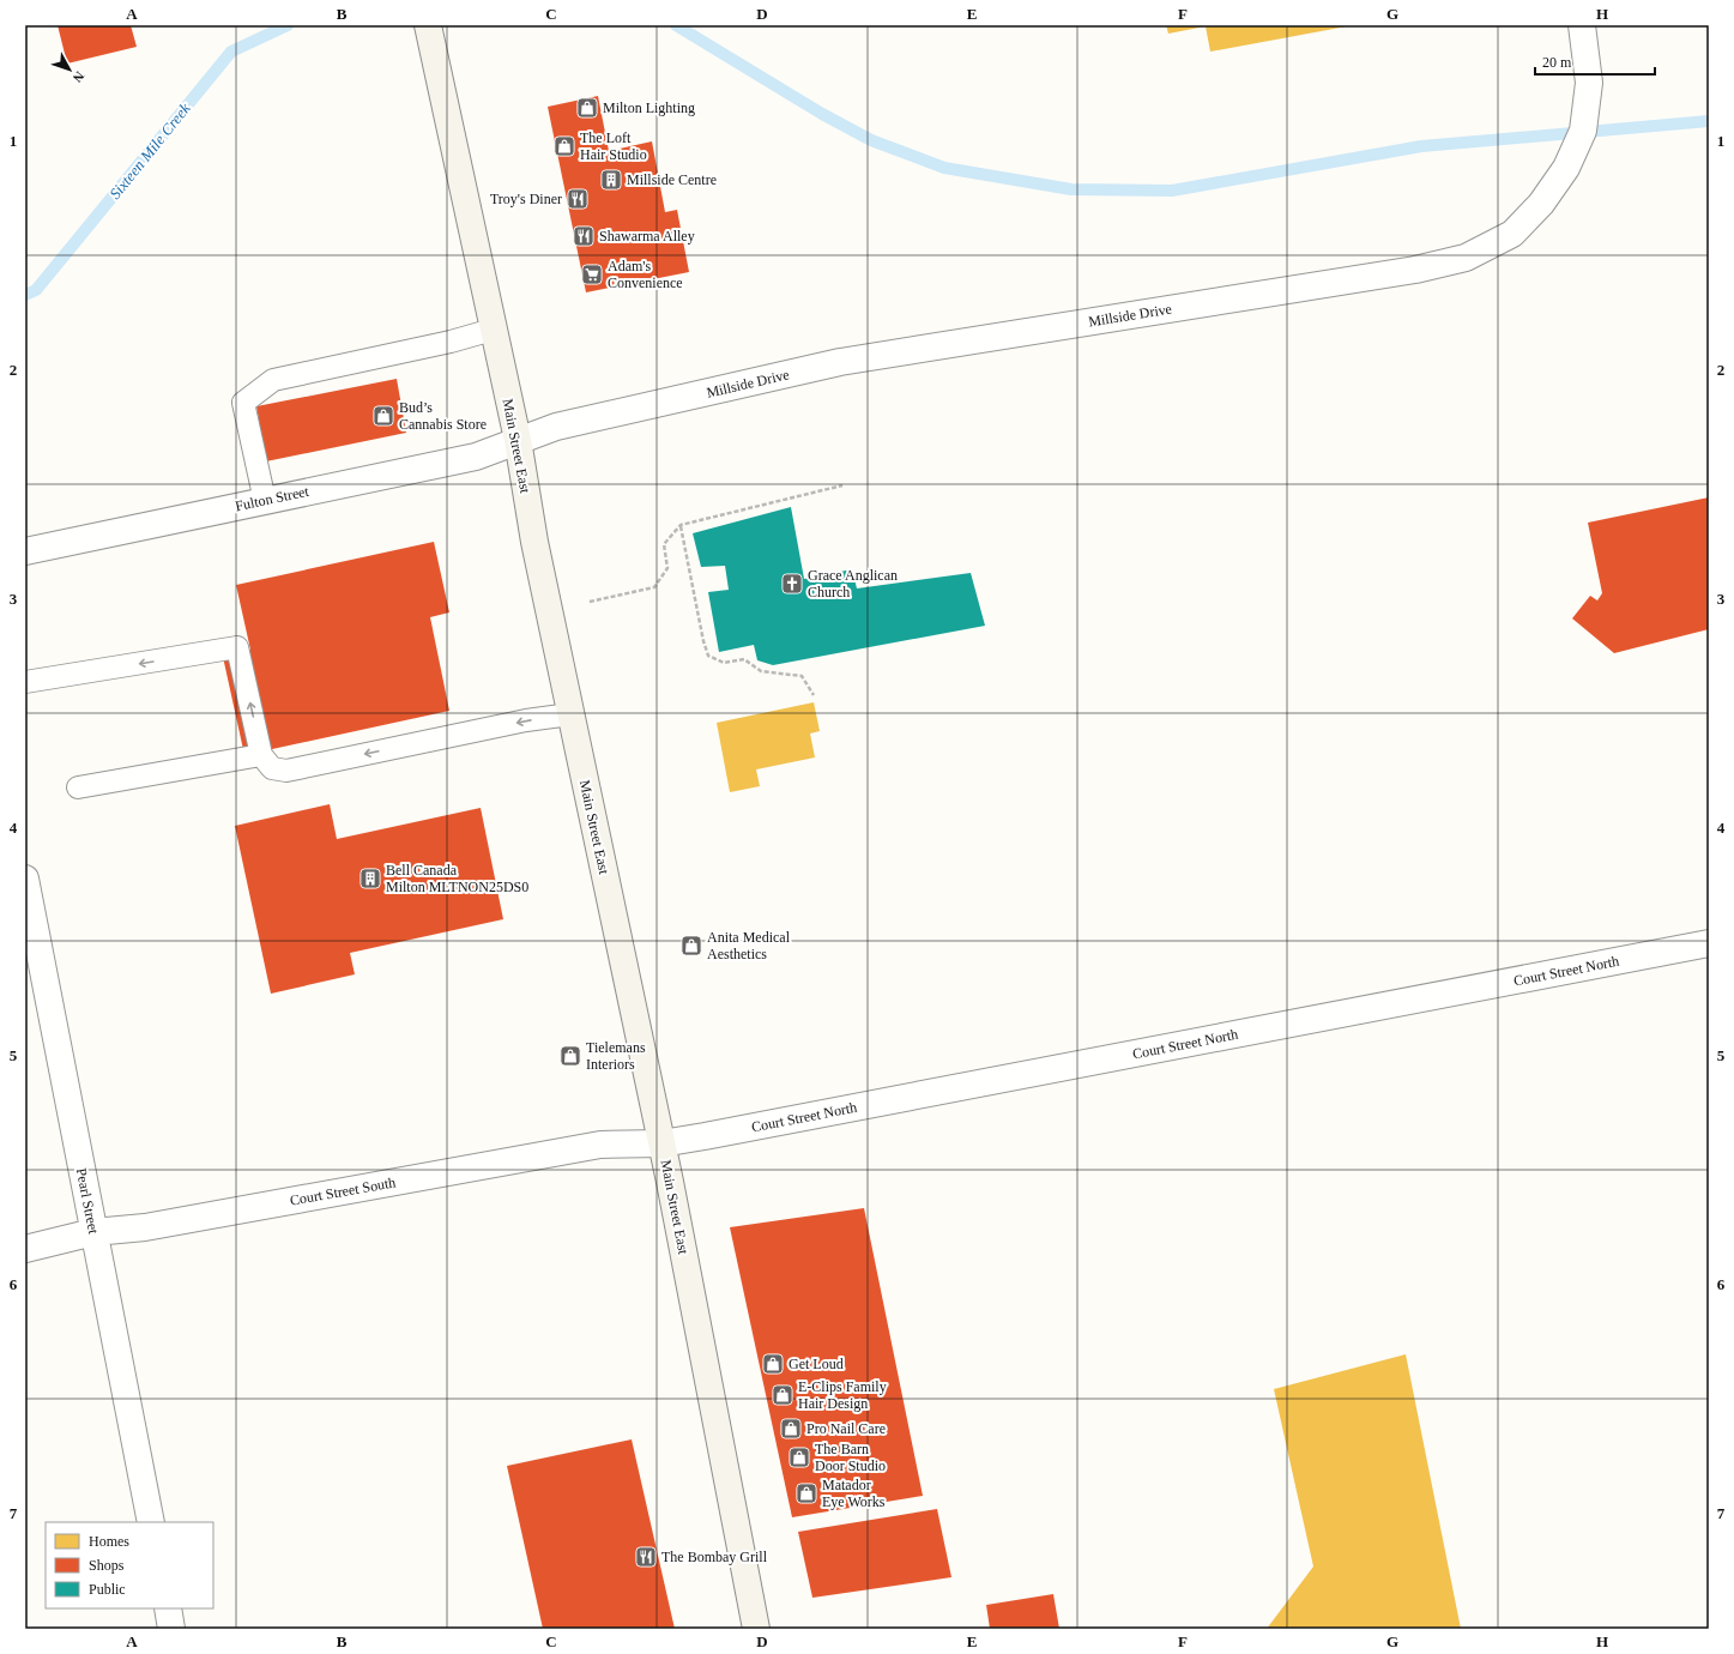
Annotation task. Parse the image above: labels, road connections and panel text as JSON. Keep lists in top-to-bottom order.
{
  "streets": {
    "main road": ["Main Street East"],
    "street": [
      "Millside Drive",
      "Fulton Street",
      "Court Street North",
      "Court Street South",
      "Pearl Street"
    ]
  },
  "crossings": [
    ["Millside Drive", "Main Street East"],
    ["Millside Drive", "Fulton Street"],
    ["Main Street East", "Fulton Street"],
    ["Main Street East", "Court Street North"],
    ["Main Street East", "Court Street South"],
    ["Court Street North", "Court Street South"],
    ["Court Street South", "Pearl Street"]
  ],
  "water": ["Sixteen Mile Creek"],
  "places": {
    "shop": [
      "Milton Lighting",
      "The Loft Hair Studio",
      "Bud’s Cannabis Store",
      "Anita Medical Aesthetics",
      "Tielemans Interiors",
      "Get Loud",
      "E-Clips Family Hair Design",
      "Pro Nail Care",
      "The Barn Door Studio",
      "Matador Eye Works"
    ],
    "building": ["Millside Centre", "Bell Canada Milton MLTNON25DS0"],
    "restaurant": ["Troy's Diner", "Shawarma Alley", "The Bombay Grill"],
    "supermarket": ["Adam's Convenience"],
    "church": ["Grace Anglican Church"]
  },
  "legend": ["Homes", "Shops", "Public"],
  "scale_bar": "20 m",
  "north": "bottom right",
  "grid": {
    "columns": [
      "A",
      "B",
      "C",
      "D",
      "E",
      "F",
      "G",
      "H"
    ],
    "rows": [
      "1",
      "2",
      "3",
      "4",
      "5",
      "6",
      "7"
    ]
  }
}
